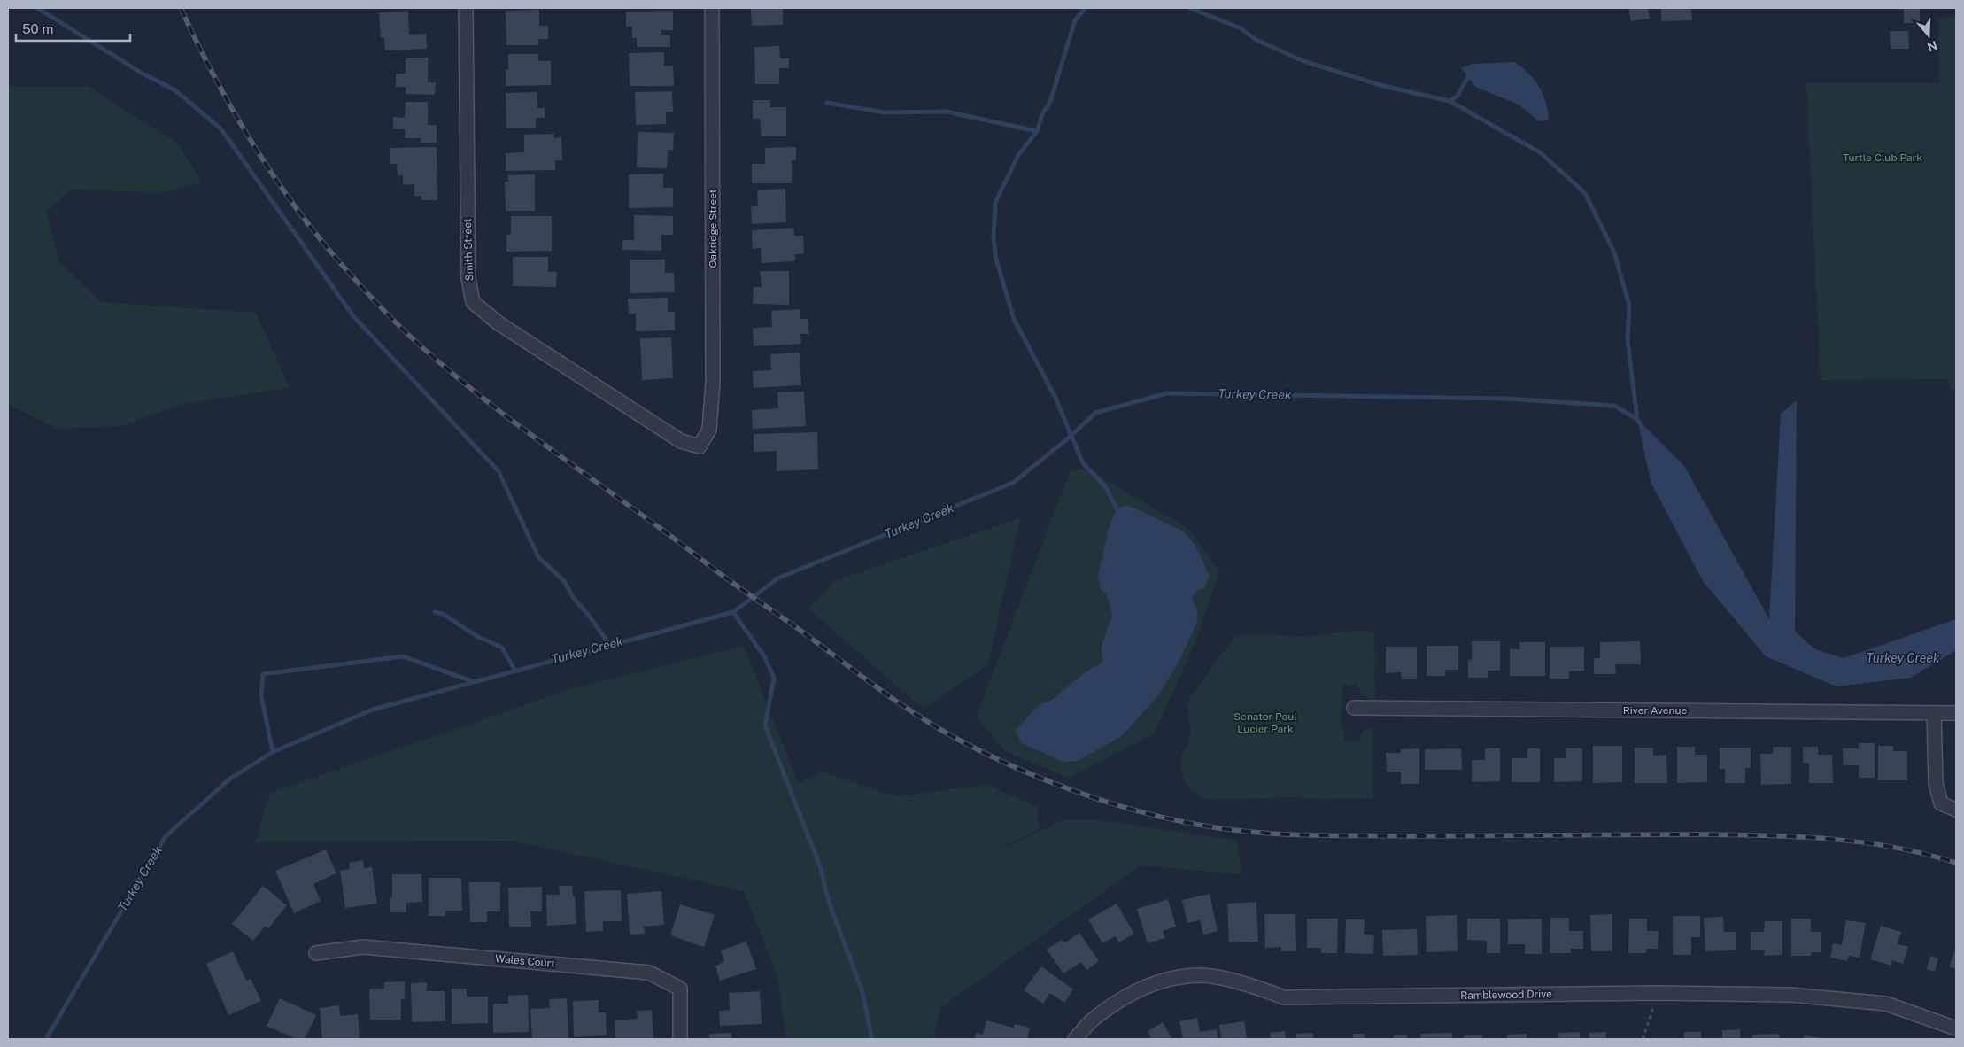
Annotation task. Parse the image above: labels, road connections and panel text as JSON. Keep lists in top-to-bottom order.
{
  "streets": {
    "street": [
      "Oakridge Street",
      "Smith Street",
      "River Avenue",
      "Wales Court",
      "Ramblewood Drive"
    ]
  },
  "crossings": [
    ["Oakridge Street", "Smith Street"]
  ],
  "water": ["Turkey Creek"],
  "parks": ["Turtle Club Park", "Senator Paul Lucier Park"],
  "scale_bar": "50 m",
  "north": "bottom"
}
